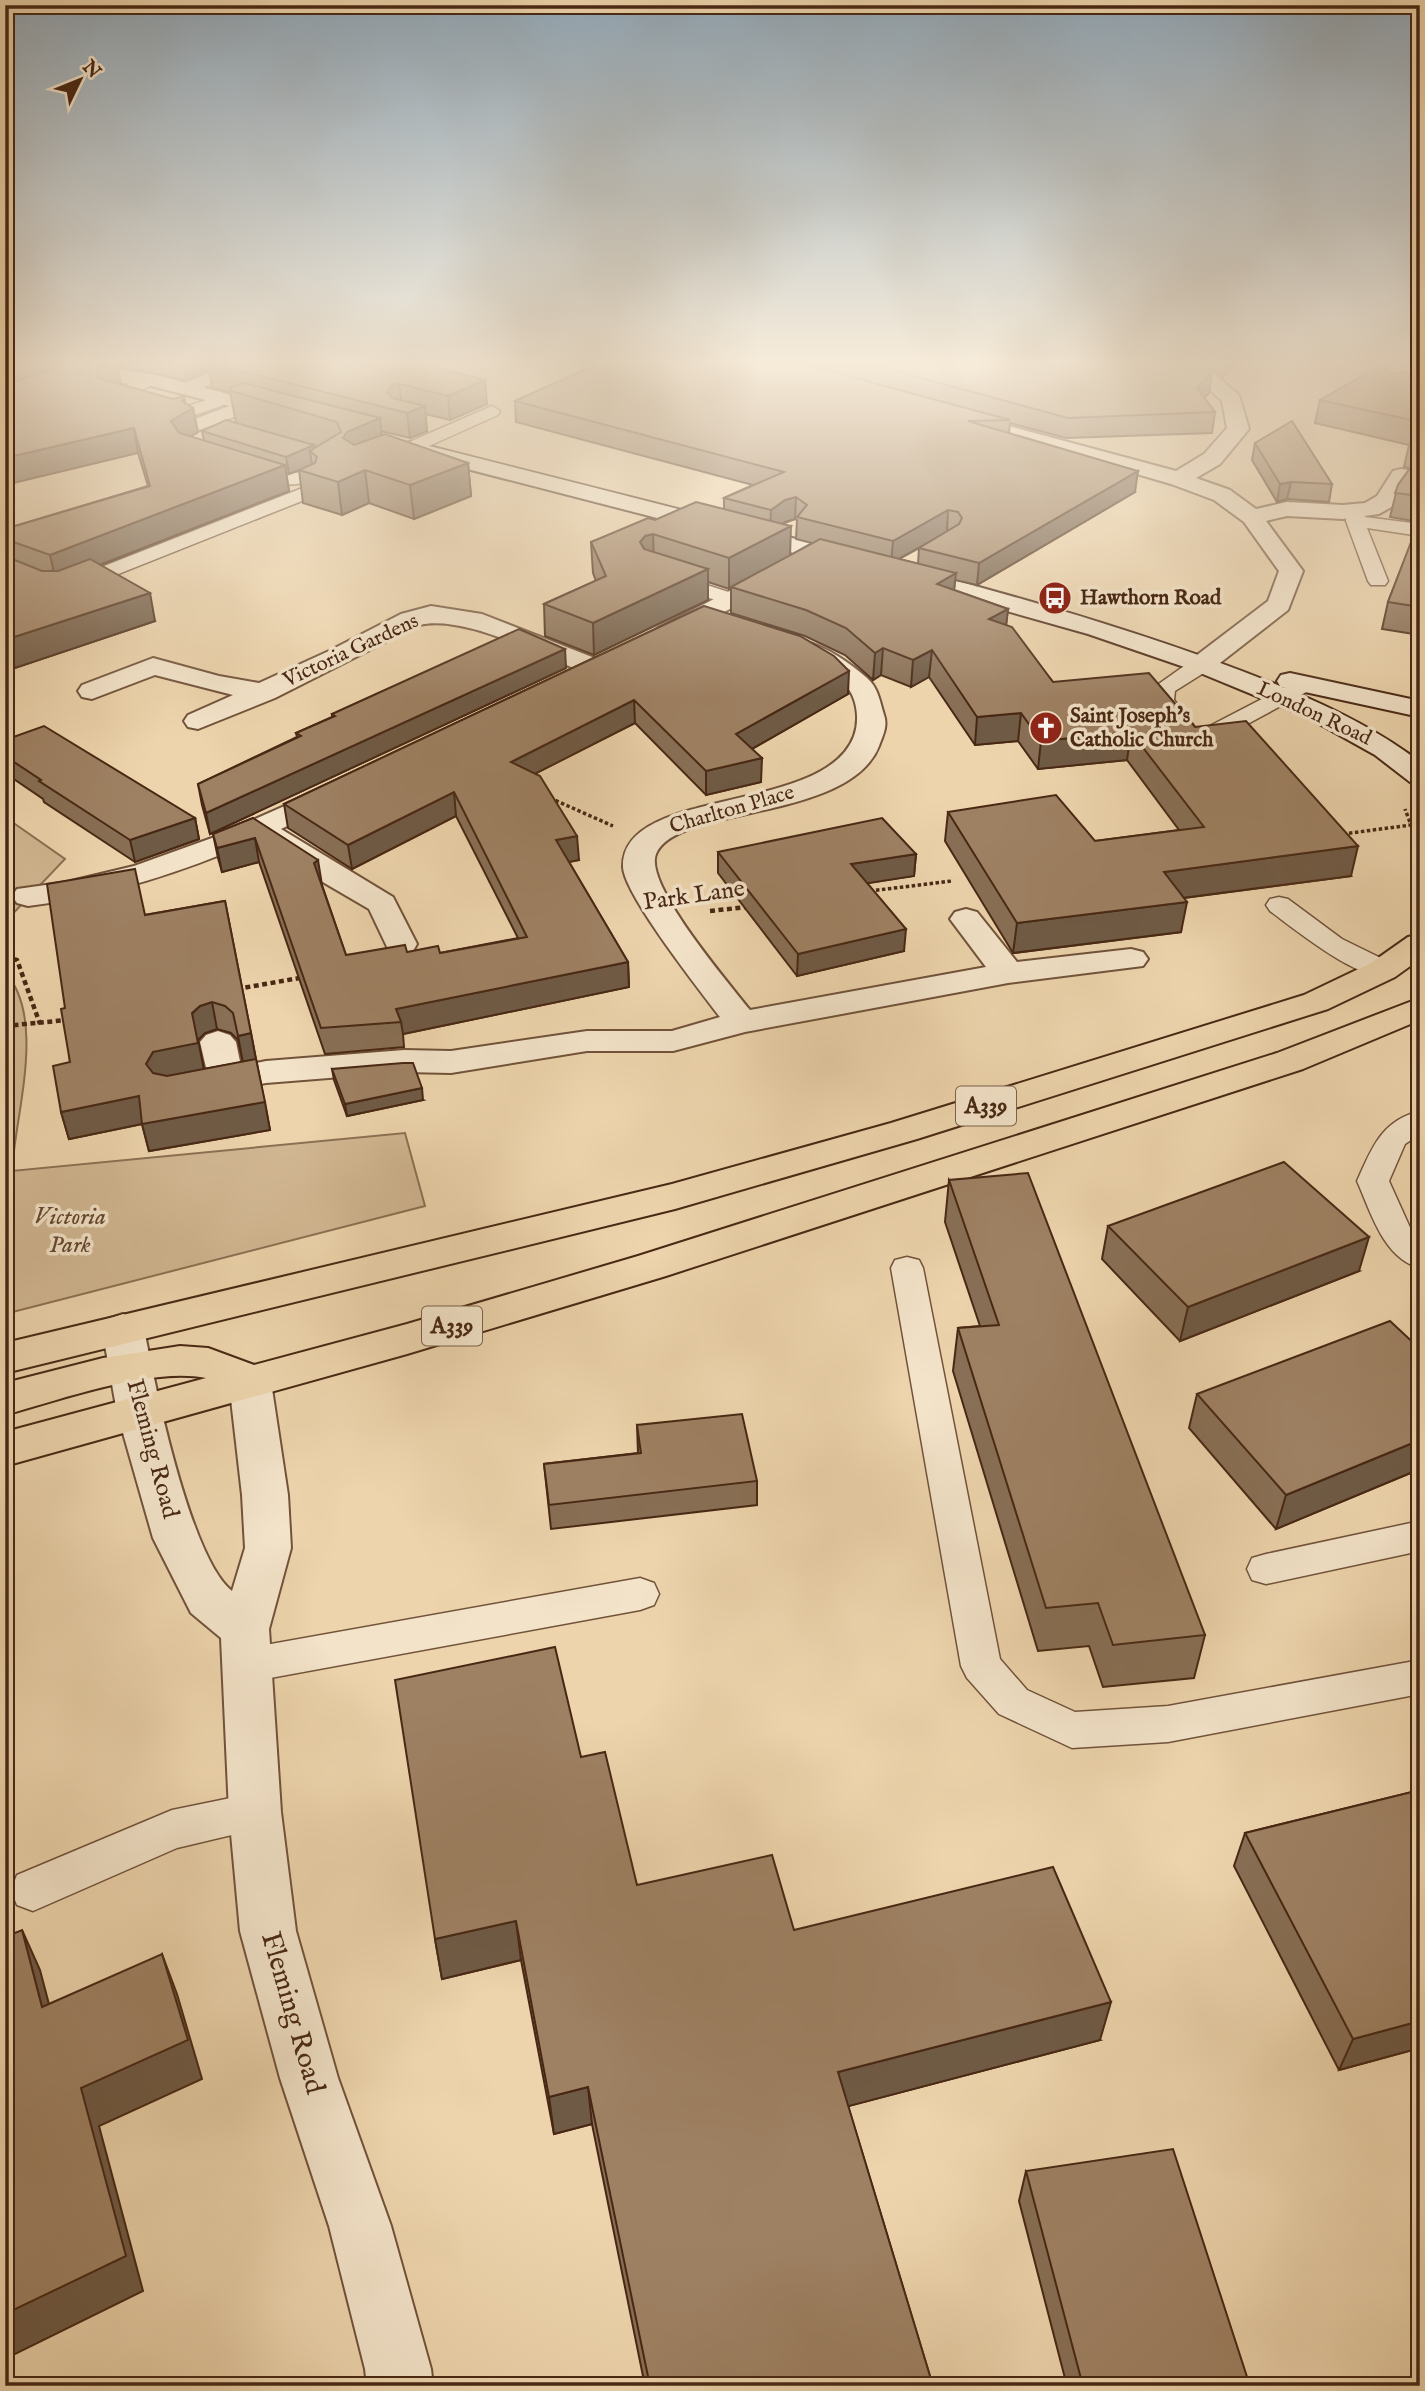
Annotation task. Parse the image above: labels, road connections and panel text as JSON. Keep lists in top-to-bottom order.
{
  "streets": {
    "highway": ["A339"],
    "street": [
      "Victoria Gardens",
      "London Road",
      "Charlton Place",
      "Fleming Road"
    ],
    "path": ["Park Lane"]
  },
  "crossings": [
    ["Charlton Place", "Park Lane"],
    ["A339", "Fleming Road"]
  ],
  "parks": ["Victoria Park"],
  "places": {
    "bus stop": ["Hawthorn Road"],
    "church": ["Saint Joseph's Catholic Church"]
  },
  "north": "top right"
}
